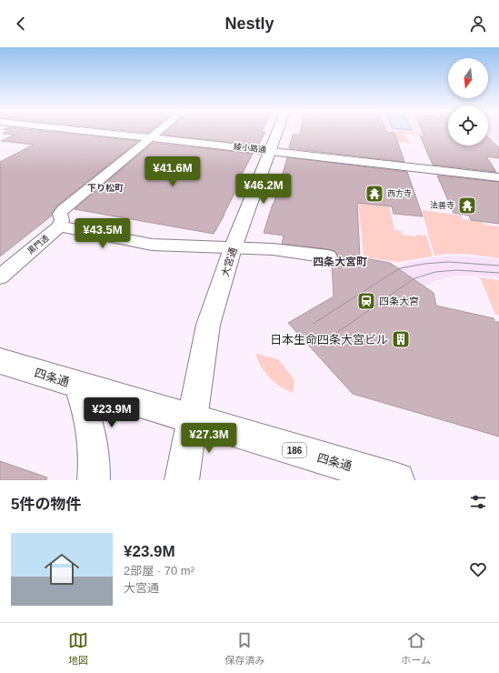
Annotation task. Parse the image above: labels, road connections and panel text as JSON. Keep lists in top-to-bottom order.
{
  "streets": {
    "street": [
      "綾小路通",
      "黒門通",
      "大宮通",
      "四条通",
      "186"
    ]
  },
  "crossings": [
    ["綾小路通", "大宮通"],
    ["大宮通", "四条通"]
  ],
  "districts": ["下り松町", "四条大宮町"],
  "places": {
    "temple": ["西方寺", "法善寺"],
    "station": ["四条大宮"],
    "building": ["日本生命四条大宮ビル"]
  },
  "north": "bottom",
  "page": {
    "header": "Nestly",
    "price": [
      "¥41.6M",
      "¥46.2M",
      "¥43.5M",
      "¥23.9M",
      "¥27.3M"
    ],
    "heading": "5件の物件",
    "list": [
      {
        "name": "¥23.9M",
        "note": "2部屋 · 70 m² · 大宮通"
      }
    ],
    "tabs": ["地図", "保存済み", "ホーム"]
  }
}
